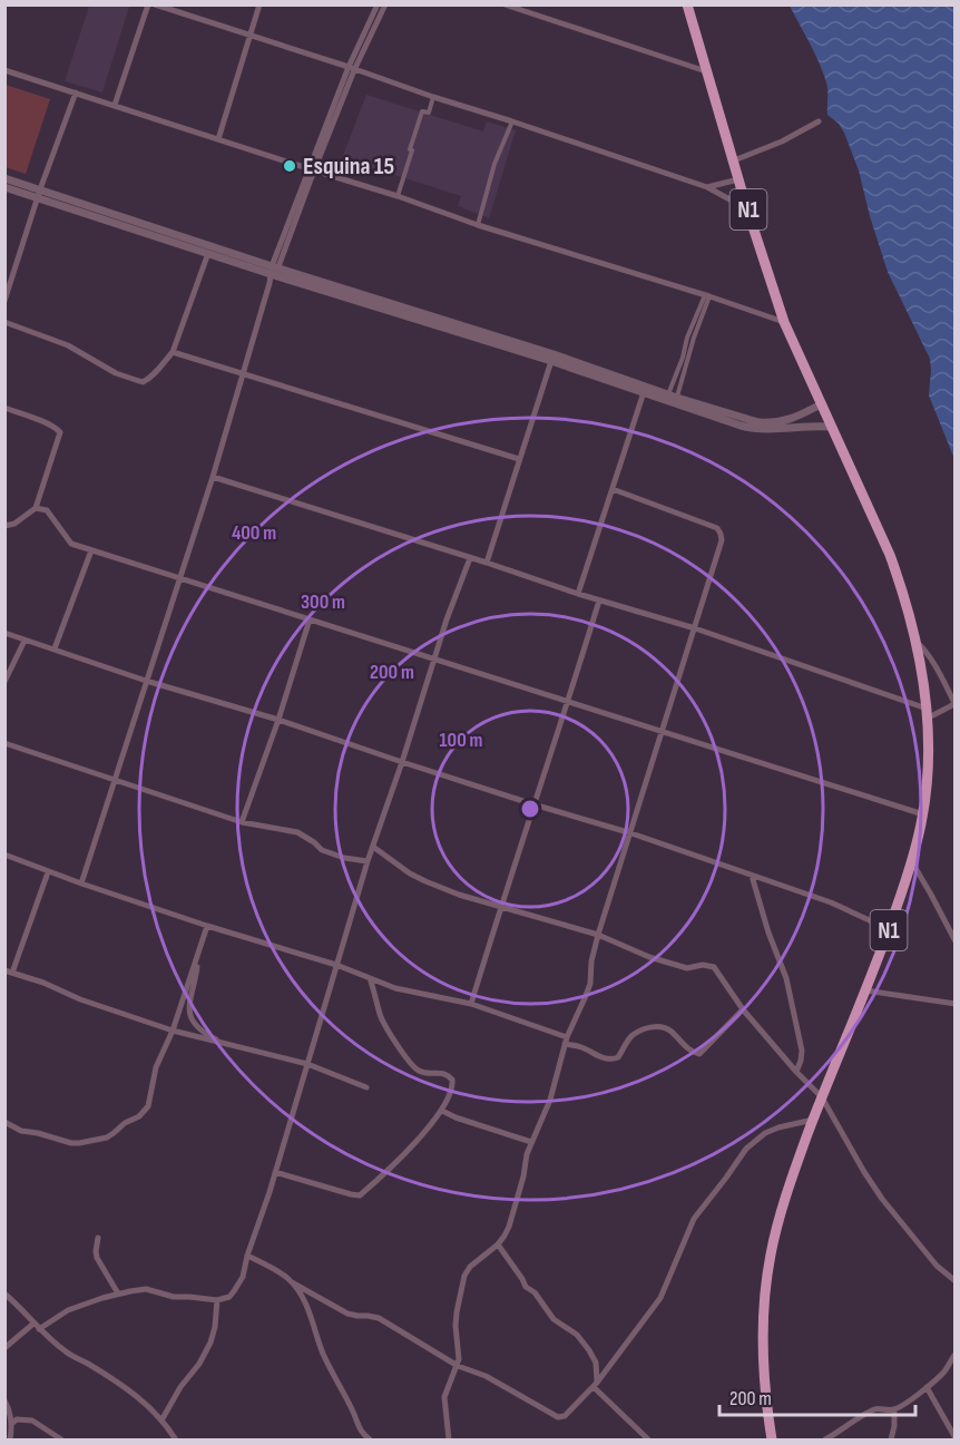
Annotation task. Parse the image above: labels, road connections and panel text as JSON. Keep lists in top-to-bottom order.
{
  "streets": {
    "highway": ["N1"]
  },
  "places": ["Esquina 15"],
  "scale_bar": "200 m",
  "rings": [
    "400 m",
    "300 m",
    "200 m",
    "100 m"
  ]
}
